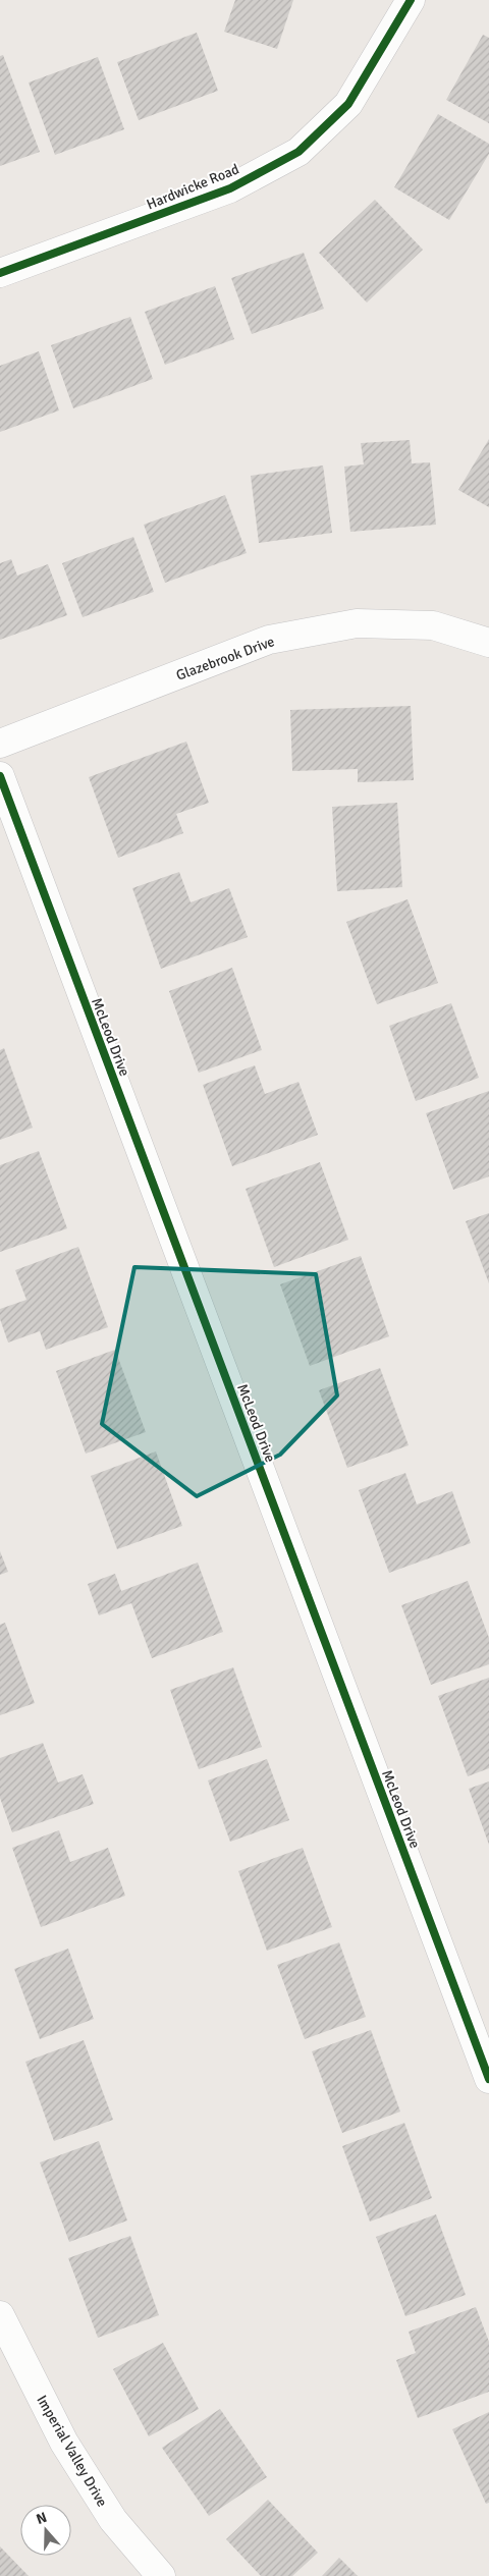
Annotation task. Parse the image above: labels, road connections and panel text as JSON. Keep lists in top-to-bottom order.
{
  "streets": {
    "street": [
      "Hardwicke Road",
      "Glazebrook Drive",
      "McLeod Drive",
      "Imperial Valley Drive"
    ]
  },
  "north": "top"
}
